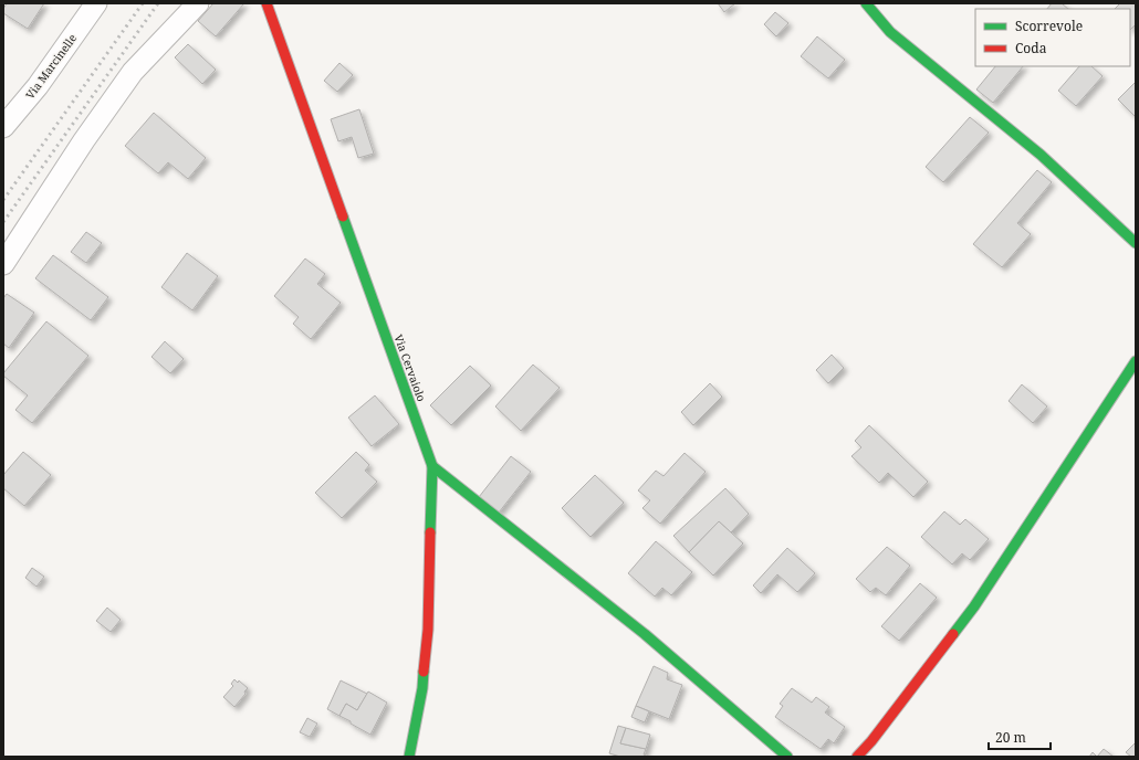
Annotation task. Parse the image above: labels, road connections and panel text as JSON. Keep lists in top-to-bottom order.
{
  "streets": {
    "street": ["Via Marcinelle", "Via Cervaiolo"]
  },
  "legend": ["Scorrevole", "Coda"],
  "scale_bar": "20 m"
}
